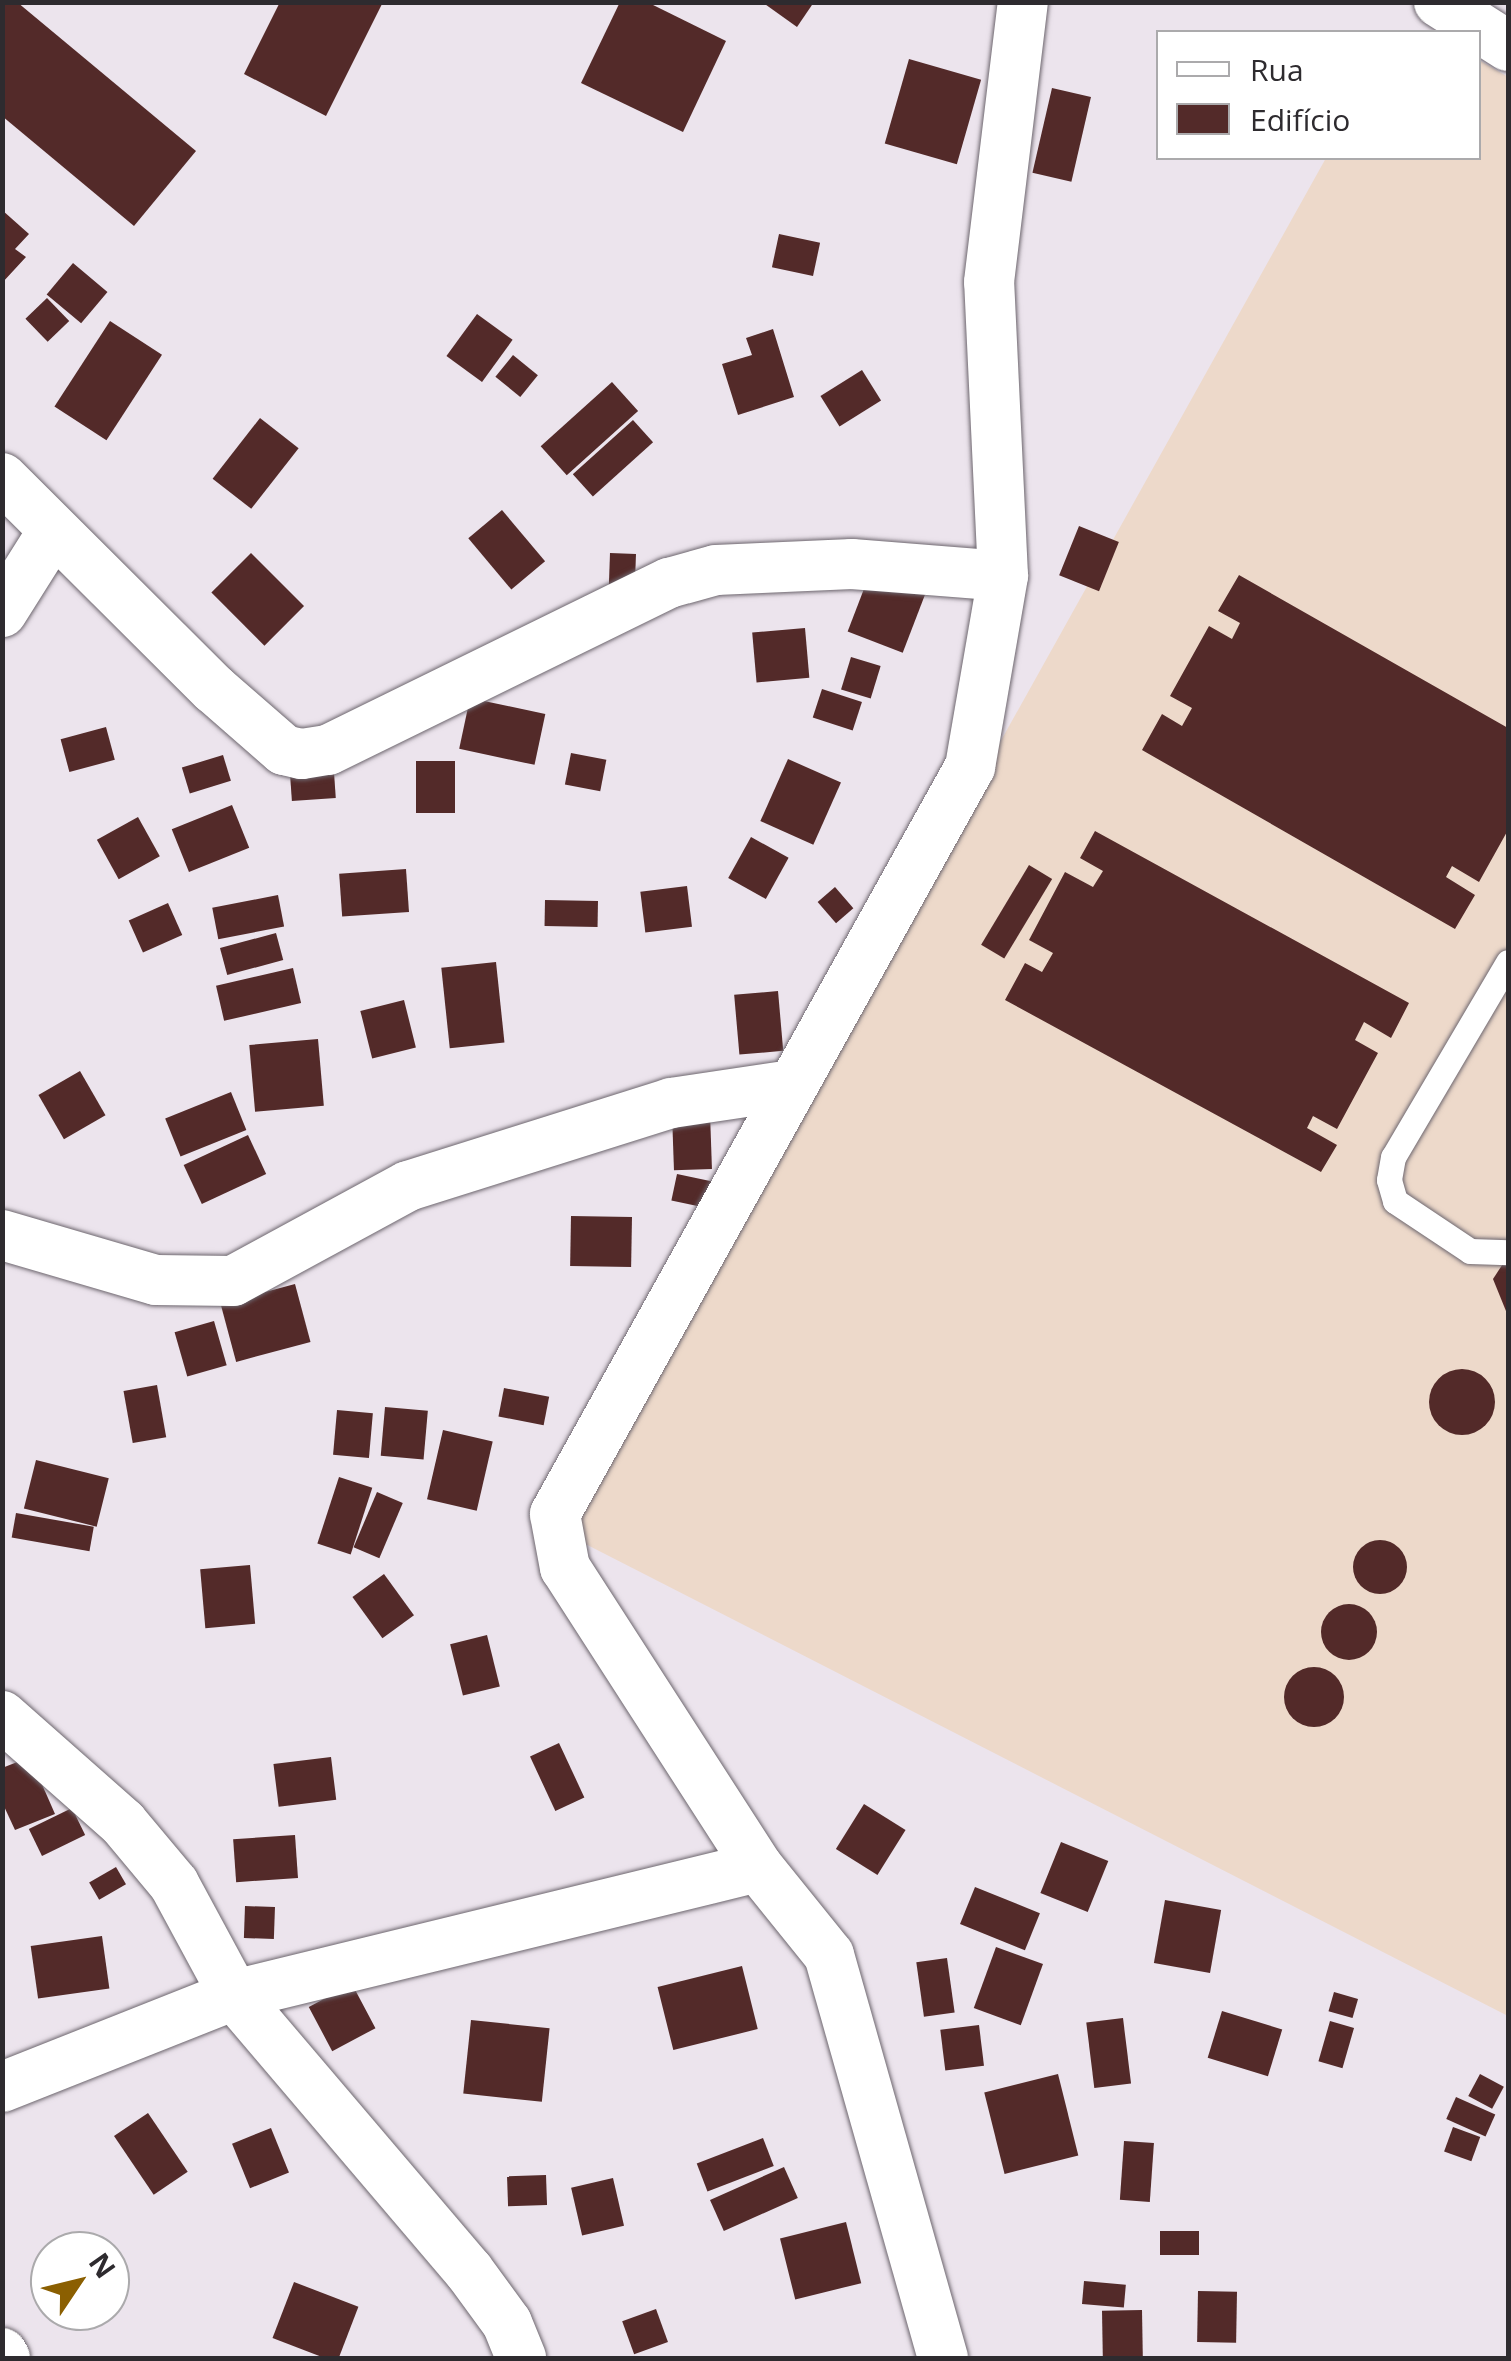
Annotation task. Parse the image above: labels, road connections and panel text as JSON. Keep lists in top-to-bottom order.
{
  "legend": ["Rua", "Edifício"],
  "north": "top right"
}
